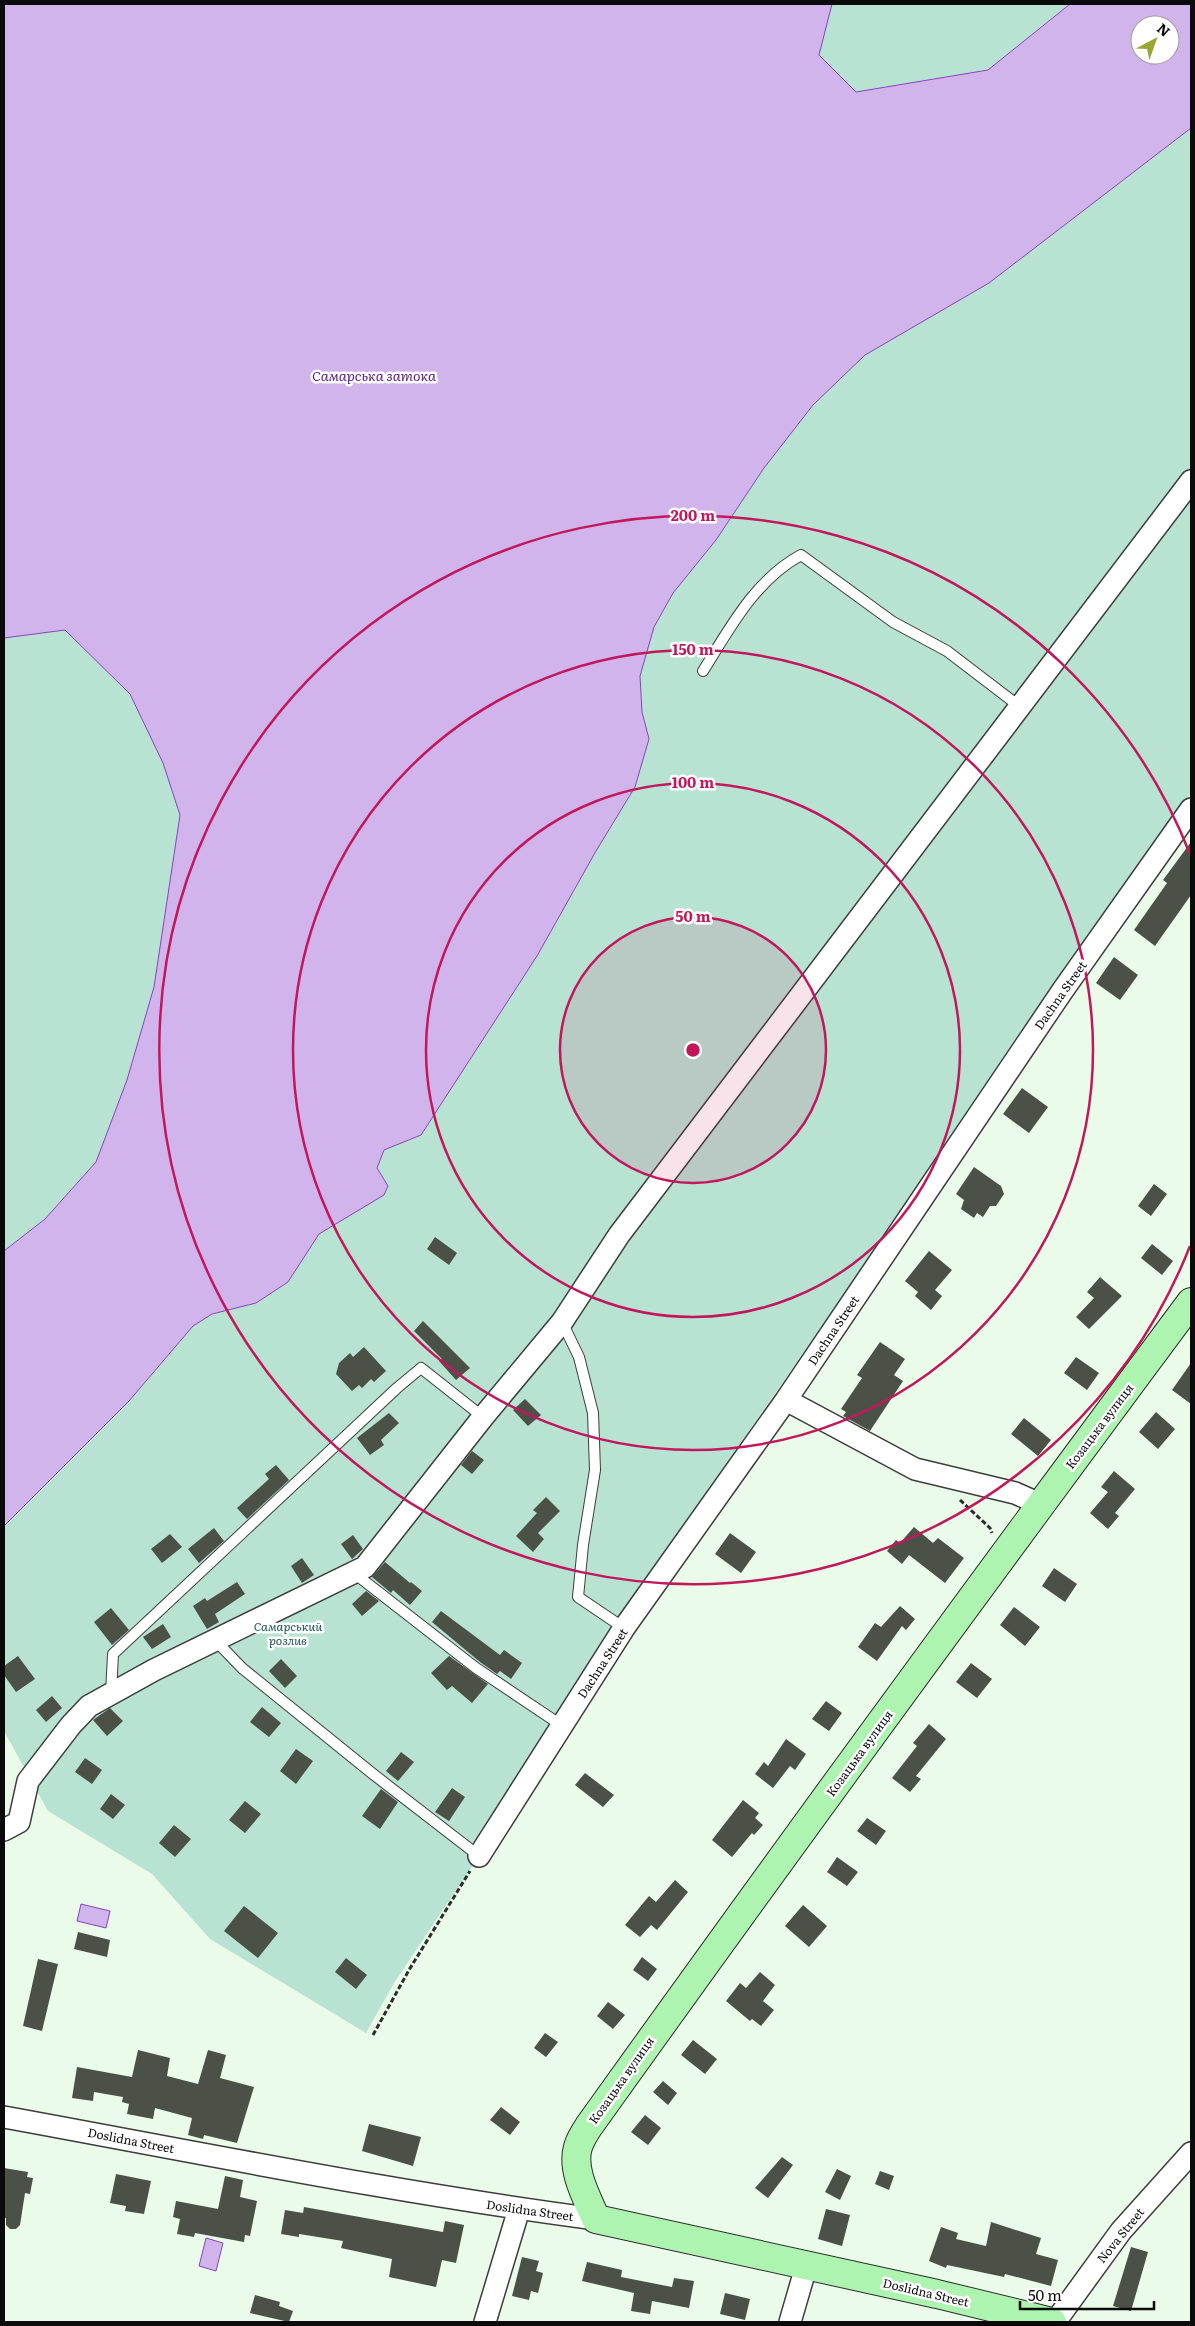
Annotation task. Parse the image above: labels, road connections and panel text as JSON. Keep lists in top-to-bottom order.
{
  "streets": {
    "street": [
      "Dachna Street",
      "Козацька вулиця",
      "Doslidna Street",
      "Nova Street"
    ]
  },
  "crossings": [
    ["Козацька вулиця", "Doslidna Street"],
    ["Doslidna Street", "Nova Street"]
  ],
  "water": ["Самарська затока"],
  "parks": ["Самарський розлив"],
  "scale_bar": "50 m",
  "north": "top right",
  "rings": [
    "200 m",
    "150 m",
    "100 m",
    "50 m"
  ]
}
